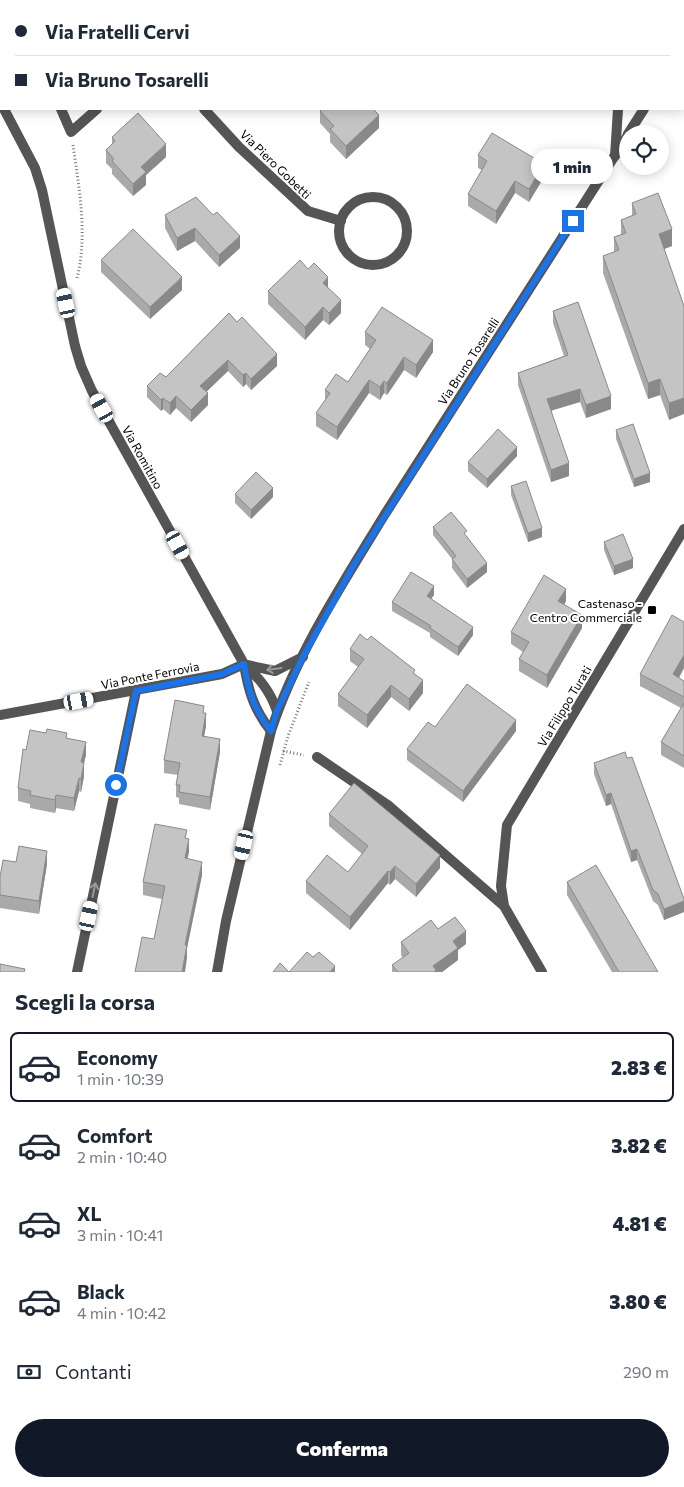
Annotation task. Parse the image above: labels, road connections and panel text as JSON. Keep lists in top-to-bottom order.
{
  "streets": {
    "street": [
      "Via Piero Gobetti",
      "Via Bruno Tosarelli",
      "Via Romitino",
      "Via Ponte Ferrovia",
      "Via Filippo Turati"
    ]
  },
  "crossings": [
    ["Via Bruno Tosarelli", "Via Romitino"],
    ["Via Romitino", "Via Ponte Ferrovia"]
  ],
  "places": {
    "transit": ["Castenaso - Centro Commerciale"]
  },
  "page": {
    "banner": ["Via Fratelli Cervi", "Via Bruno Tosarelli"],
    "bubble": "1 min",
    "heading": "Scegli la corsa",
    "list": [
      {
        "name": "Economy",
        "note": "1 min · 10:39",
        "value": "2.83 €"
      },
      {
        "name": "Comfort",
        "note": "2 min · 10:40",
        "value": "3.82 €"
      },
      {
        "name": "XL",
        "note": "3 min · 10:41",
        "value": "4.81 €"
      },
      {
        "name": "Black",
        "note": "4 min · 10:42",
        "value": "3.80 €"
      }
    ],
    "pay": ["Contanti", "290 m"],
    "buttons": "Conferma"
  }
}
